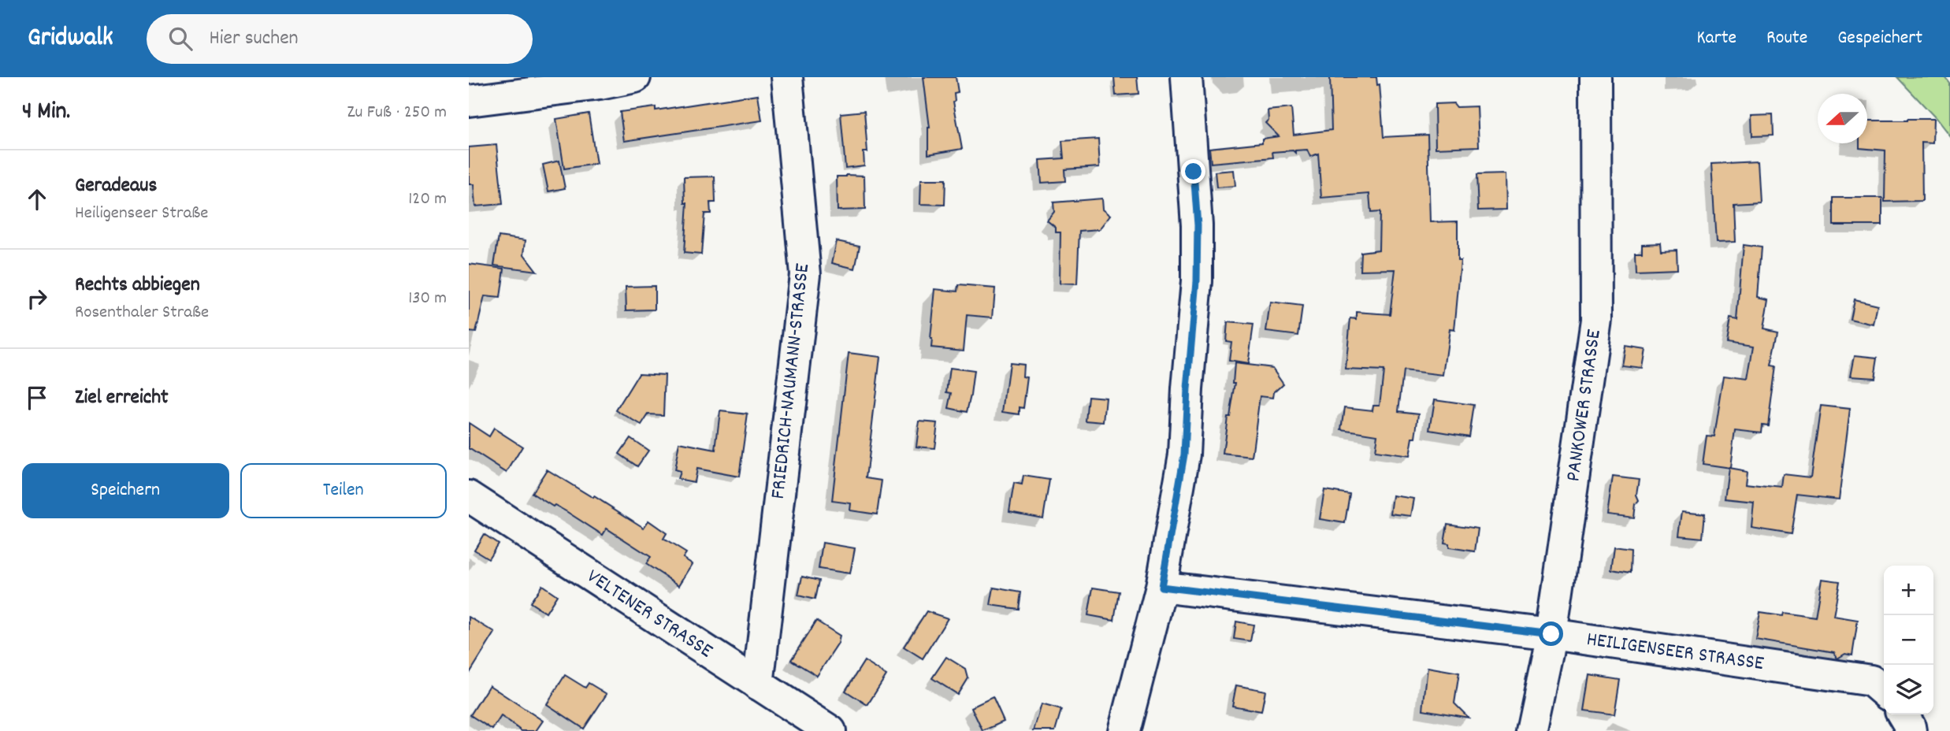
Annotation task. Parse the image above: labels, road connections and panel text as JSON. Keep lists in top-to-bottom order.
{
  "streets": {
    "street": [
      "FRIEDRICH-NAUMANN-STRASSE",
      "PANKOWER STRASSE",
      "VELTENER STRASSE",
      "HEILIGENSEER STRASSE"
    ]
  },
  "crossings": [
    ["FRIEDRICH-NAUMANN-STRASSE", "VELTENER STRASSE"],
    ["PANKOWER STRASSE", "HEILIGENSEER STRASSE"]
  ],
  "north": "left",
  "page": {
    "header": "Gridwalk",
    "search": "Hier suchen",
    "nav": ["Karte", "Route", "Gespeichert"],
    "heading": ["4 Min.", "Zu Fuß · 250 m"],
    "list": [
      ["Geradeaus", "Heiligenseer Straße", "120 m"],
      ["Rechts abbiegen", "Rosenthaler Straße", "130 m"],
      "Ziel erreicht"
    ],
    "buttons": ["Speichern", "Teilen"],
    "map_buttons": ["+", "−"]
  }
}
